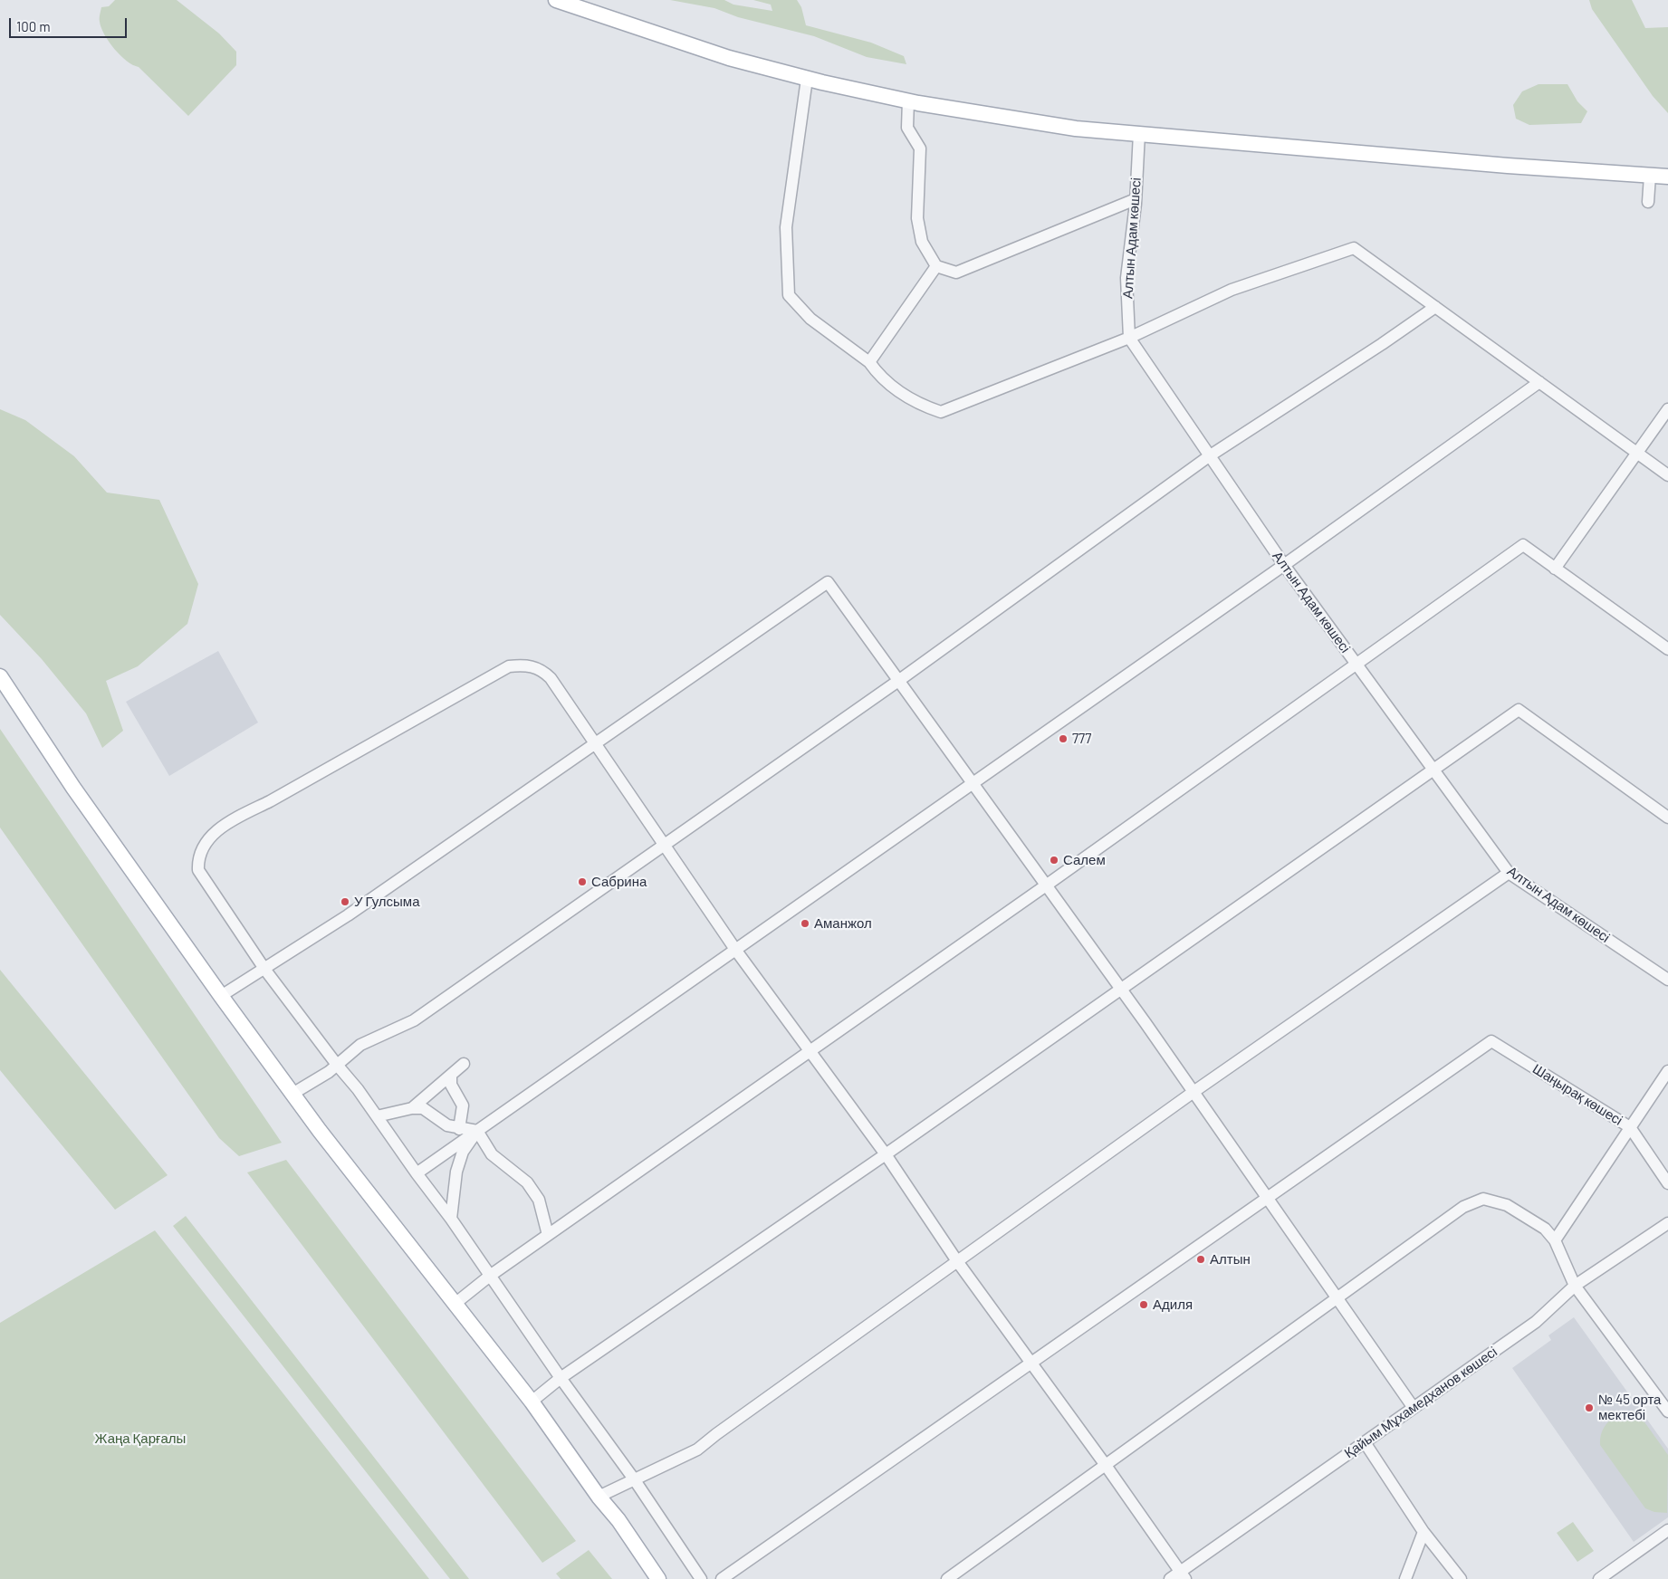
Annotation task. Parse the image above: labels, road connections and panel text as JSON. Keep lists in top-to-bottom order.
{
  "streets": {
    "street": ["Алтын Адам көшесі", "Шаңырақ көшесі", "Қайым Мұхамедханов көшесі"]
  },
  "parks": ["Жаңа Қарғалы"],
  "places": [
    "777",
    "Салем",
    "Сабрина",
    "У Гулсыма",
    "Аманжол",
    "Алтын",
    "Адиля",
    "№ 45 орта мектебі"
  ],
  "scale_bar": "100 m"
}
